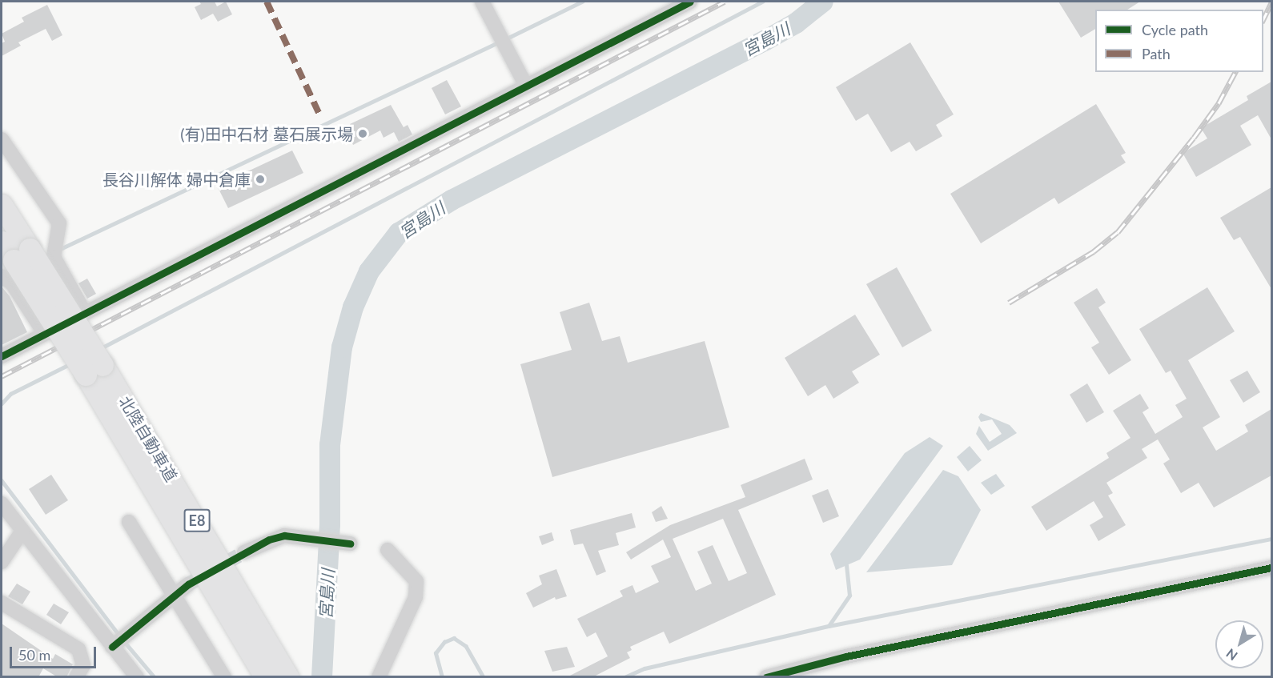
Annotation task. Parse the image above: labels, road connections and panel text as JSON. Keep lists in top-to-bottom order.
{
  "streets": {
    "highway": ["北陸自動車道", "E8"]
  },
  "water": ["宮島川"],
  "places": ["(有)田中石材 墓石展示場", "長谷川解体 婦中倉庫"],
  "legend": ["Cycle path", "Path"],
  "scale_bar": "50 m",
  "north": "bottom left"
}
